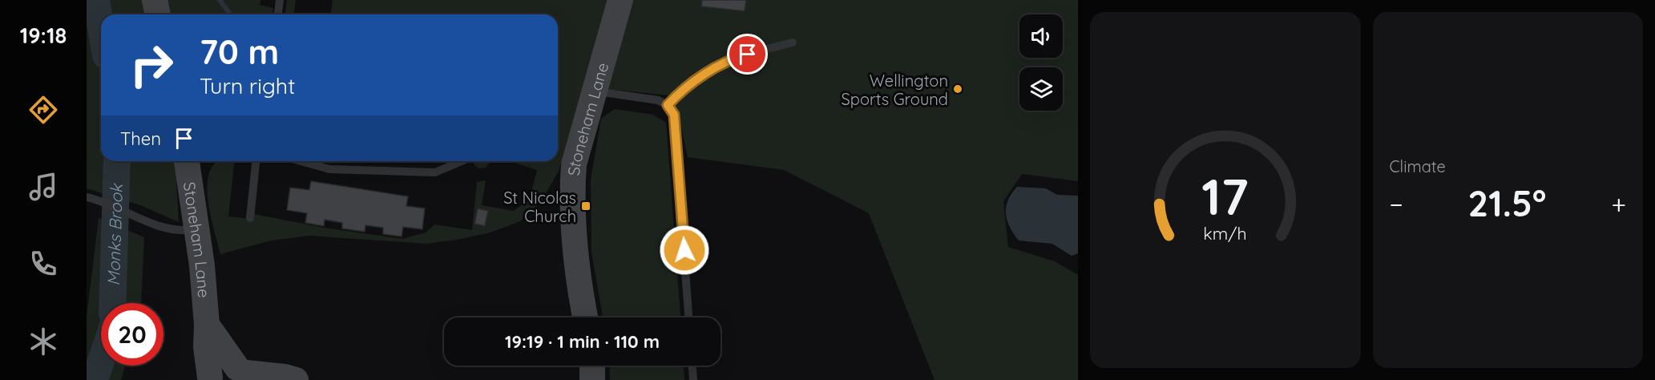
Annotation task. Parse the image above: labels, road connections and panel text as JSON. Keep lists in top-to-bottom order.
{
  "streets": {
    "street": ["Stoneham Lane"]
  },
  "water": ["Monks Brook"],
  "places": {
    "other": ["Wellington Sports Ground"],
    "transit": ["St Nicolas Church"]
  },
  "page": {
    "tabs": "19:18",
    "tile": "Climate",
    "turn": ["70 m", "Turn right"],
    "then": "Then",
    "heat": ["−", "21.5°", "+"],
    "limit": "20",
    "trip": "19:19 · 1 min · 110 m",
    "gauge": ["17", "km/h"]
  }
}
